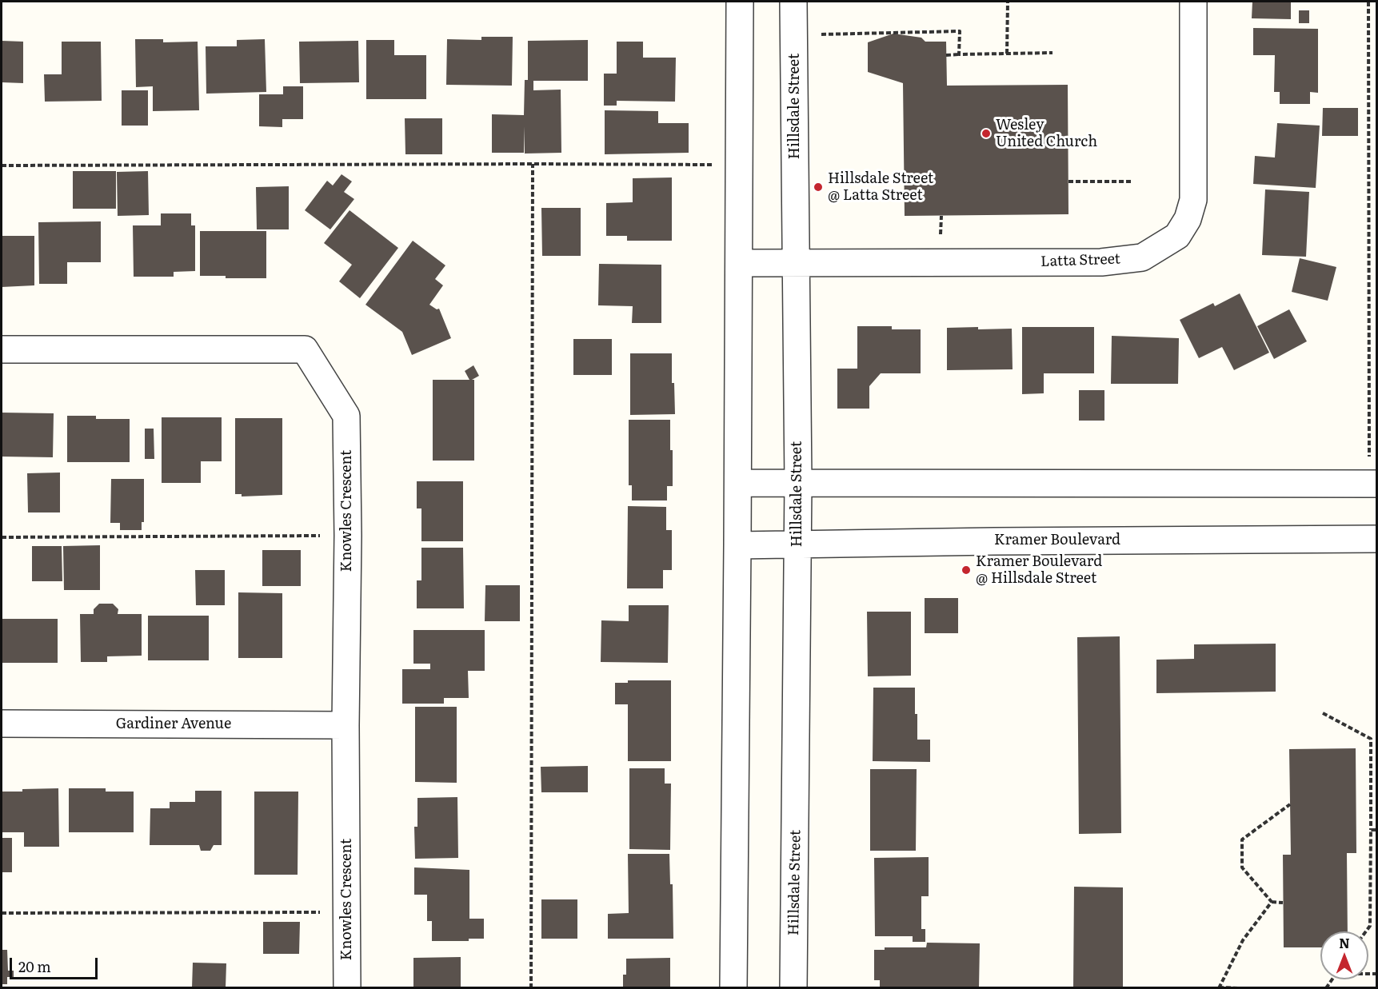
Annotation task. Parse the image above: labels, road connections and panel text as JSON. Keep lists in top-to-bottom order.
{
  "streets": {
    "street": [
      "Hillsdale Street",
      "Latta Street",
      "Knowles Crescent",
      "Kramer Boulevard",
      "Gardiner Avenue"
    ]
  },
  "crossings": [
    ["Hillsdale Street", "Latta Street"],
    ["Hillsdale Street", "Kramer Boulevard"],
    ["Knowles Crescent", "Gardiner Avenue"]
  ],
  "places": ["Wesley United Church", "Hillsdale Street @ Latta Street", "Kramer Boulevard @ Hillsdale Street"],
  "scale_bar": "20 m",
  "north": "top"
}
